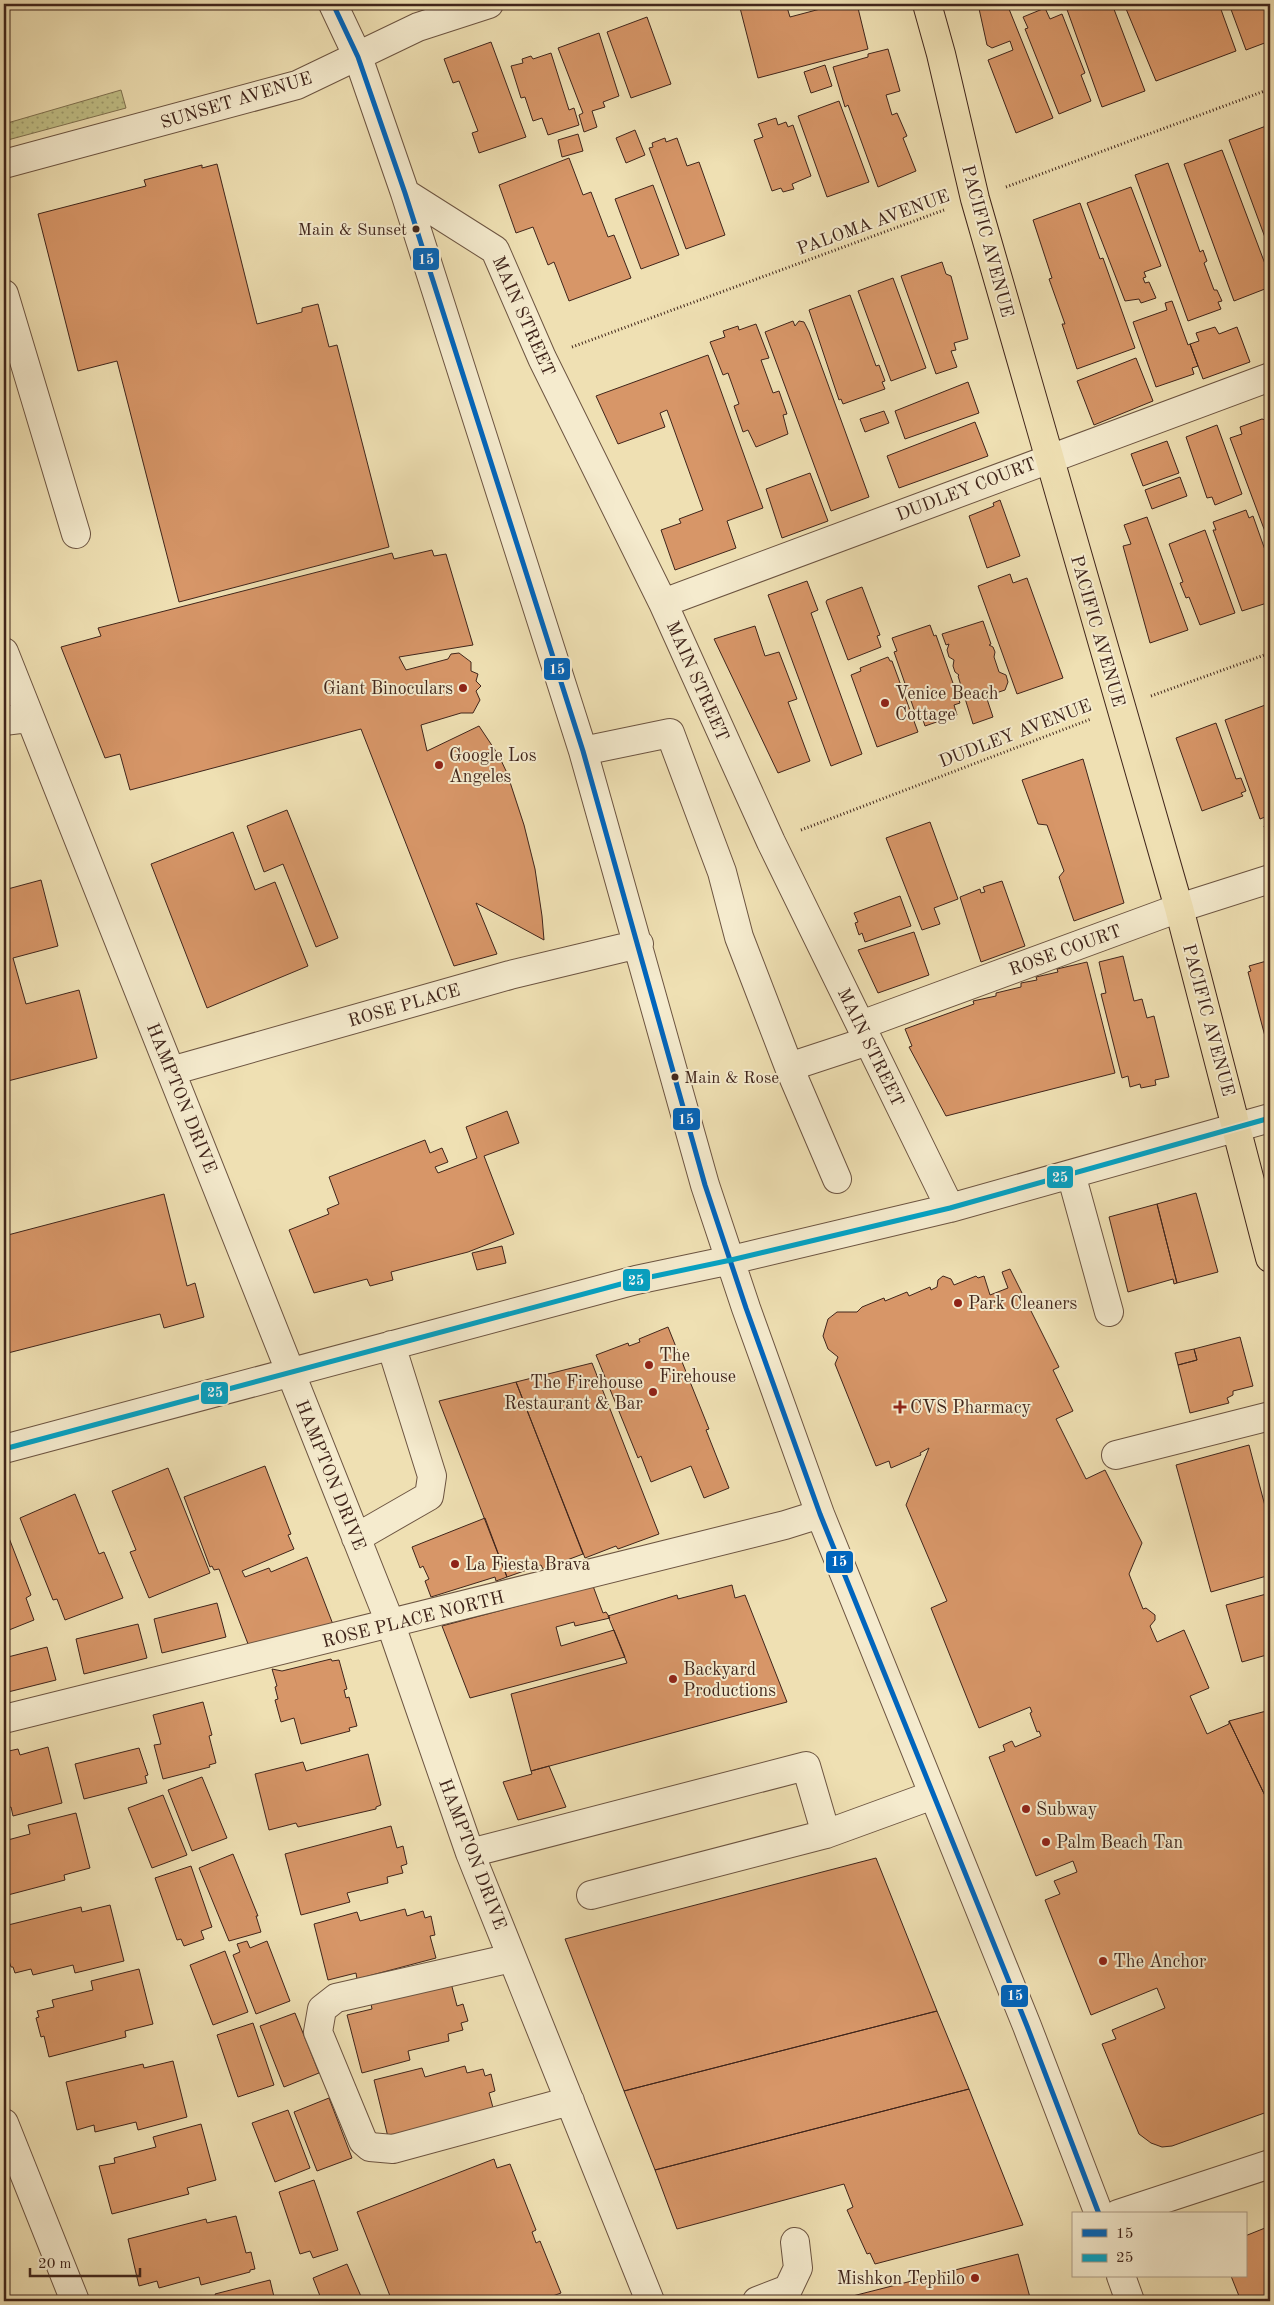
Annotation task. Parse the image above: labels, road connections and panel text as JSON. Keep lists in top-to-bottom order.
{
  "streets": {
    "main road": ["PACIFIC AVENUE"],
    "street": [
      "SUNSET AVENUE",
      "MAIN STREET",
      "DUDLEY COURT",
      "ROSE COURT",
      "ROSE PLACE",
      "HAMPTON DRIVE",
      "ROSE PLACE NORTH"
    ],
    "path": ["PALOMA AVENUE", "DUDLEY AVENUE"]
  },
  "crossings": [
    ["PALOMA AVENUE", "PACIFIC AVENUE"],
    ["PALOMA AVENUE", "MAIN STREET"],
    ["PACIFIC AVENUE", "DUDLEY COURT"],
    ["PACIFIC AVENUE", "DUDLEY AVENUE"],
    ["PACIFIC AVENUE", "ROSE COURT"],
    ["MAIN STREET", "DUDLEY COURT"],
    ["MAIN STREET", "DUDLEY AVENUE"],
    ["MAIN STREET", "ROSE COURT"],
    ["ROSE PLACE", "HAMPTON DRIVE"],
    ["HAMPTON DRIVE", "ROSE PLACE NORTH"]
  ],
  "places": {
    "other": [
      "Main & Sunset",
      "Giant Binoculars",
      "Venice Beach Cottage",
      "Google Los Angeles",
      "Main & Rose",
      "Park Cleaners",
      "The Firehouse",
      "The Firehouse Restaurant & Bar",
      "La Fiesta Brava",
      "Backyard Productions",
      "Subway",
      "Palm Beach Tan",
      "The Anchor",
      "Mishkon Tephilo"
    ],
    "health": ["CVS Pharmacy"]
  },
  "lines": ["transit line 15", "transit line 25"],
  "legend": ["15", "25"],
  "scale_bar": "20 m"
}
